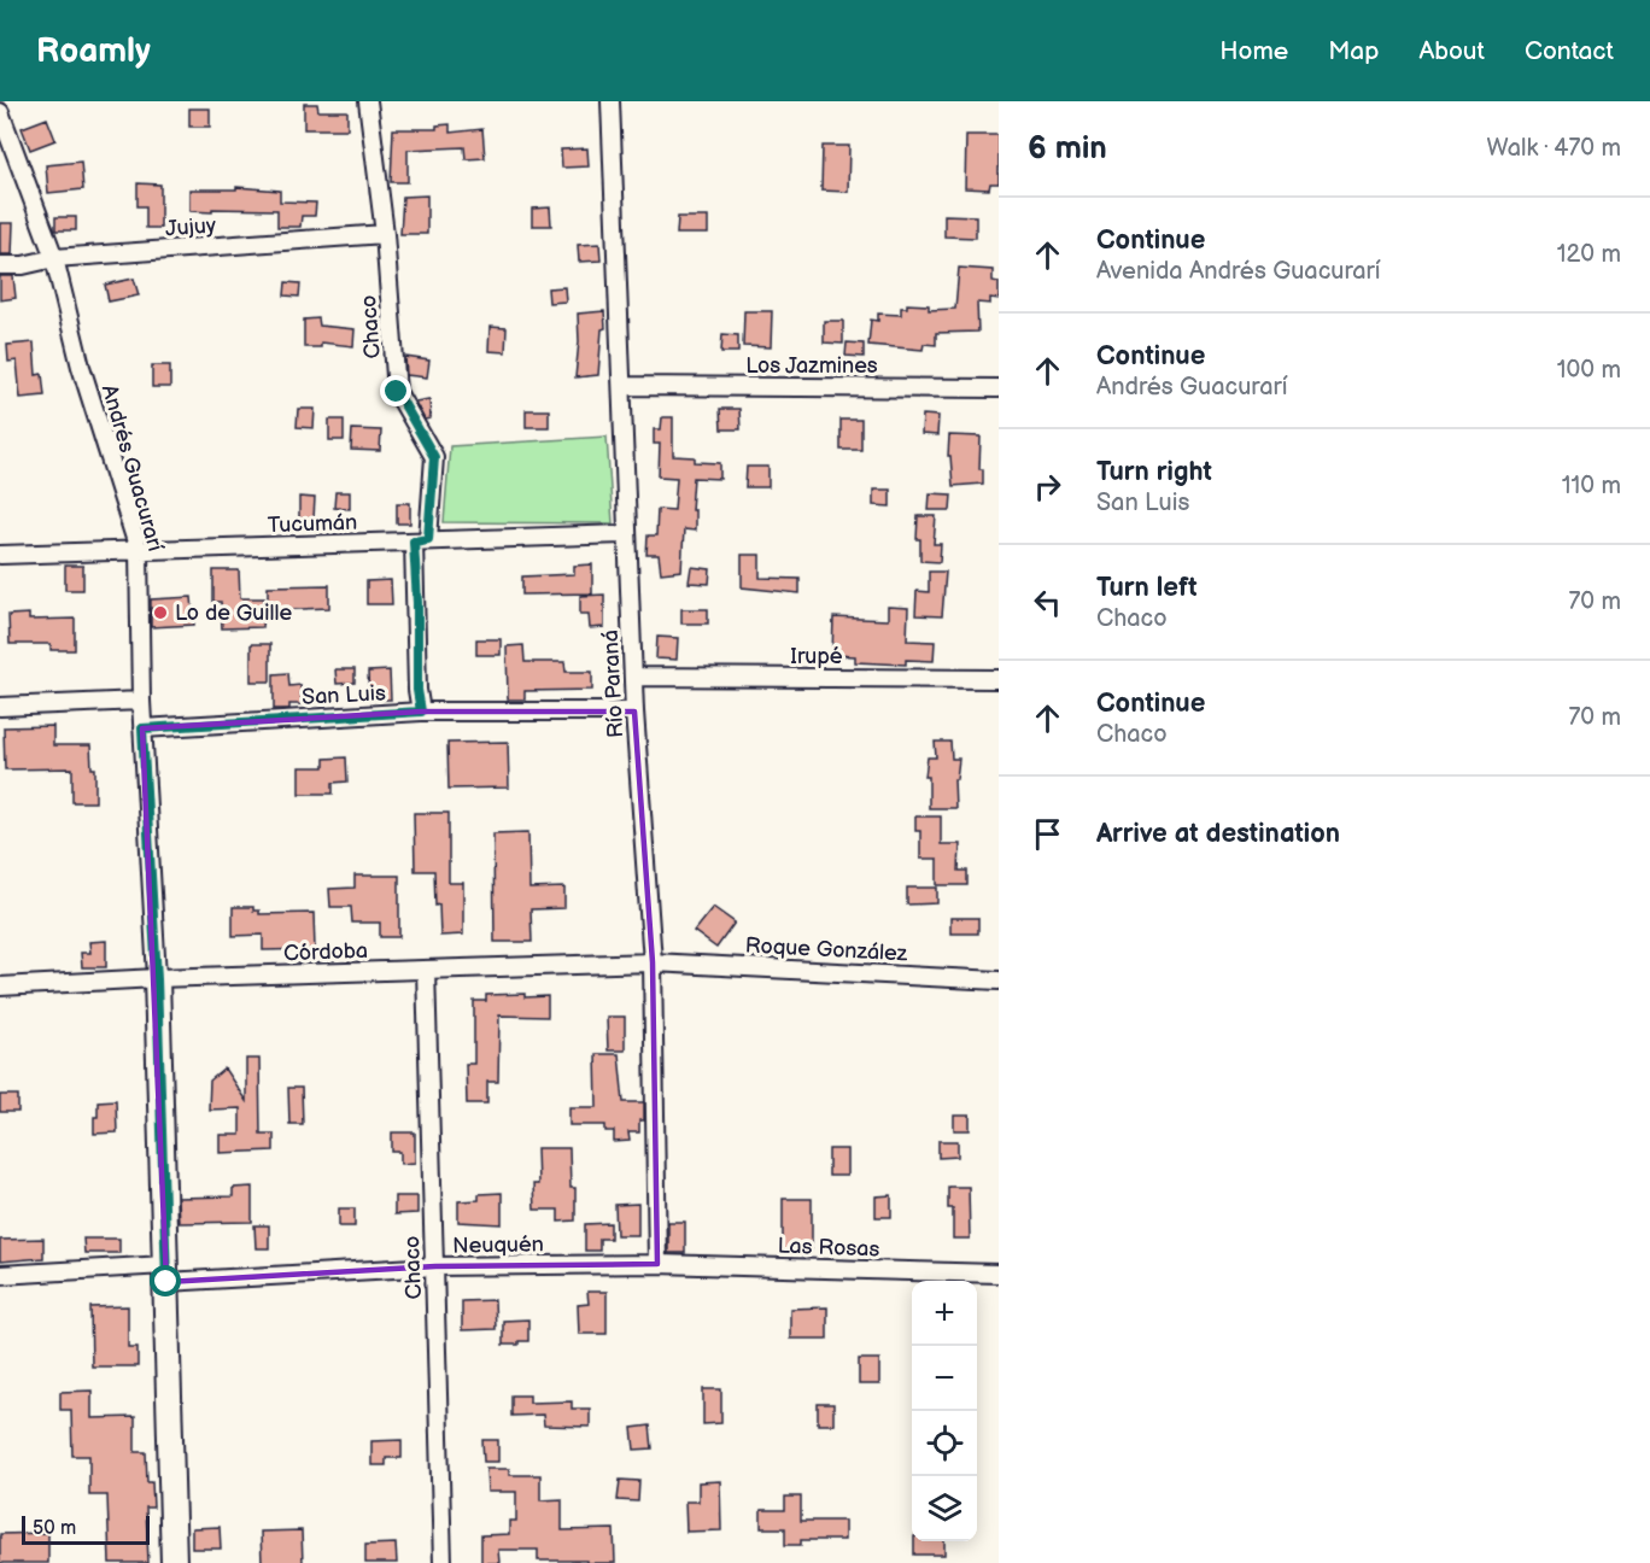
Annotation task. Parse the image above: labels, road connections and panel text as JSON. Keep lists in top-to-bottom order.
{
  "streets": {
    "street": [
      "Jujuy",
      "Chaco",
      "Los Jazmines",
      "Andrés Guacurarí",
      "Tucumán",
      "Irupé",
      "Río Paraná",
      "San Luis",
      "Roque González",
      "Córdoba",
      "Neuquén",
      "Las Rosas"
    ]
  },
  "crossings": [
    ["Jujuy", "Chaco"],
    ["Jujuy", "Andrés Guacurarí"],
    ["Chaco", "Tucumán"],
    ["Chaco", "San Luis"],
    ["Chaco", "Córdoba"],
    ["Chaco", "Neuquén"],
    ["Los Jazmines", "Río Paraná"],
    ["Andrés Guacurarí", "Tucumán"],
    ["Andrés Guacurarí", "San Luis"],
    ["Andrés Guacurarí", "Córdoba"],
    ["Tucumán", "Río Paraná"],
    ["Irupé", "Río Paraná"],
    ["Río Paraná", "San Luis"],
    ["Río Paraná", "Roque González"],
    ["Río Paraná", "Córdoba"],
    ["Río Paraná", "Neuquén"],
    ["Río Paraná", "Las Rosas"],
    ["Roque González", "Córdoba"],
    ["Neuquén", "Las Rosas"]
  ],
  "places": ["Lo de Guille"],
  "scale_bar": "50 m",
  "page": {
    "header": "Roamly",
    "nav": [
      "Home",
      "Map",
      "About",
      "Contact"
    ],
    "heading": ["6 min", "Walk · 470 m"],
    "list": [
      ["Continue", "Avenida Andrés Guacurarí", "120 m"],
      ["Continue", "Andrés Guacurarí", "100 m"],
      ["Turn right", "San Luis", "110 m"],
      ["Turn left", "Chaco", "70 m"],
      ["Continue", "Chaco", "70 m"],
      "Arrive at destination"
    ],
    "map_buttons": ["+", "−"],
    "scale": "50 m"
  }
}
